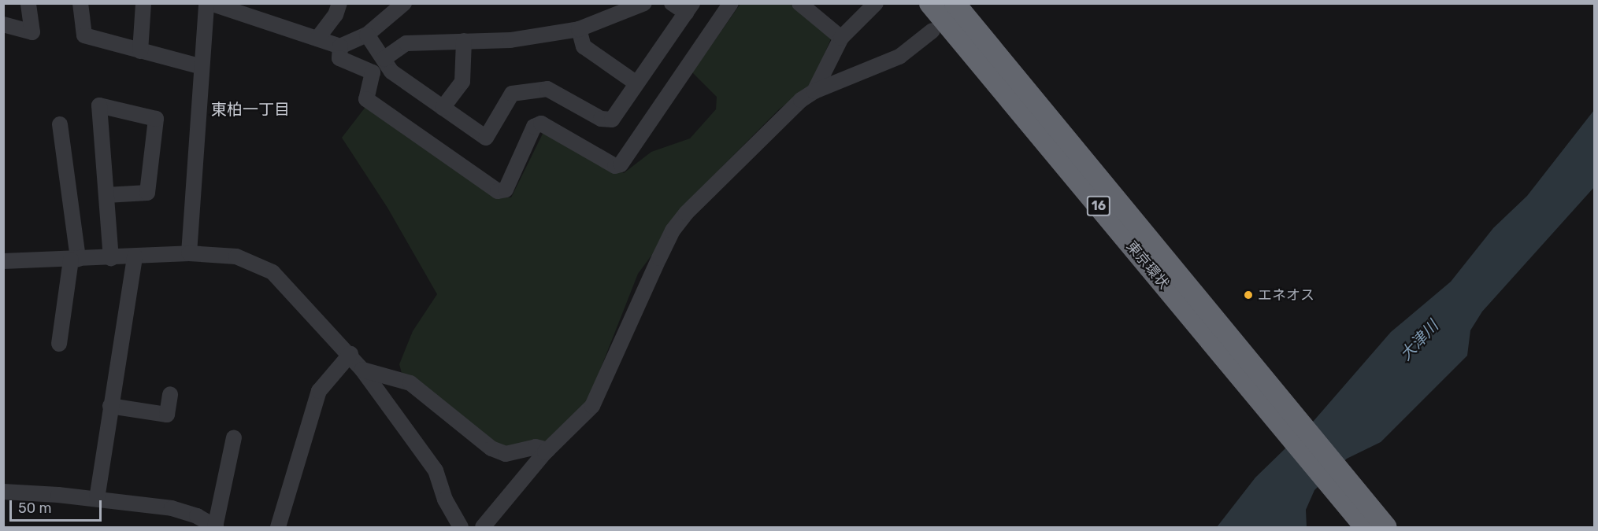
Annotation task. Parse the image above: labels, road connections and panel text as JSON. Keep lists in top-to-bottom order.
{
  "streets": {
    "highway": ["16", "東京環状"]
  },
  "districts": ["東柏一丁目"],
  "water": ["大津川"],
  "places": ["エネオス"],
  "scale_bar": "50 m"
}
